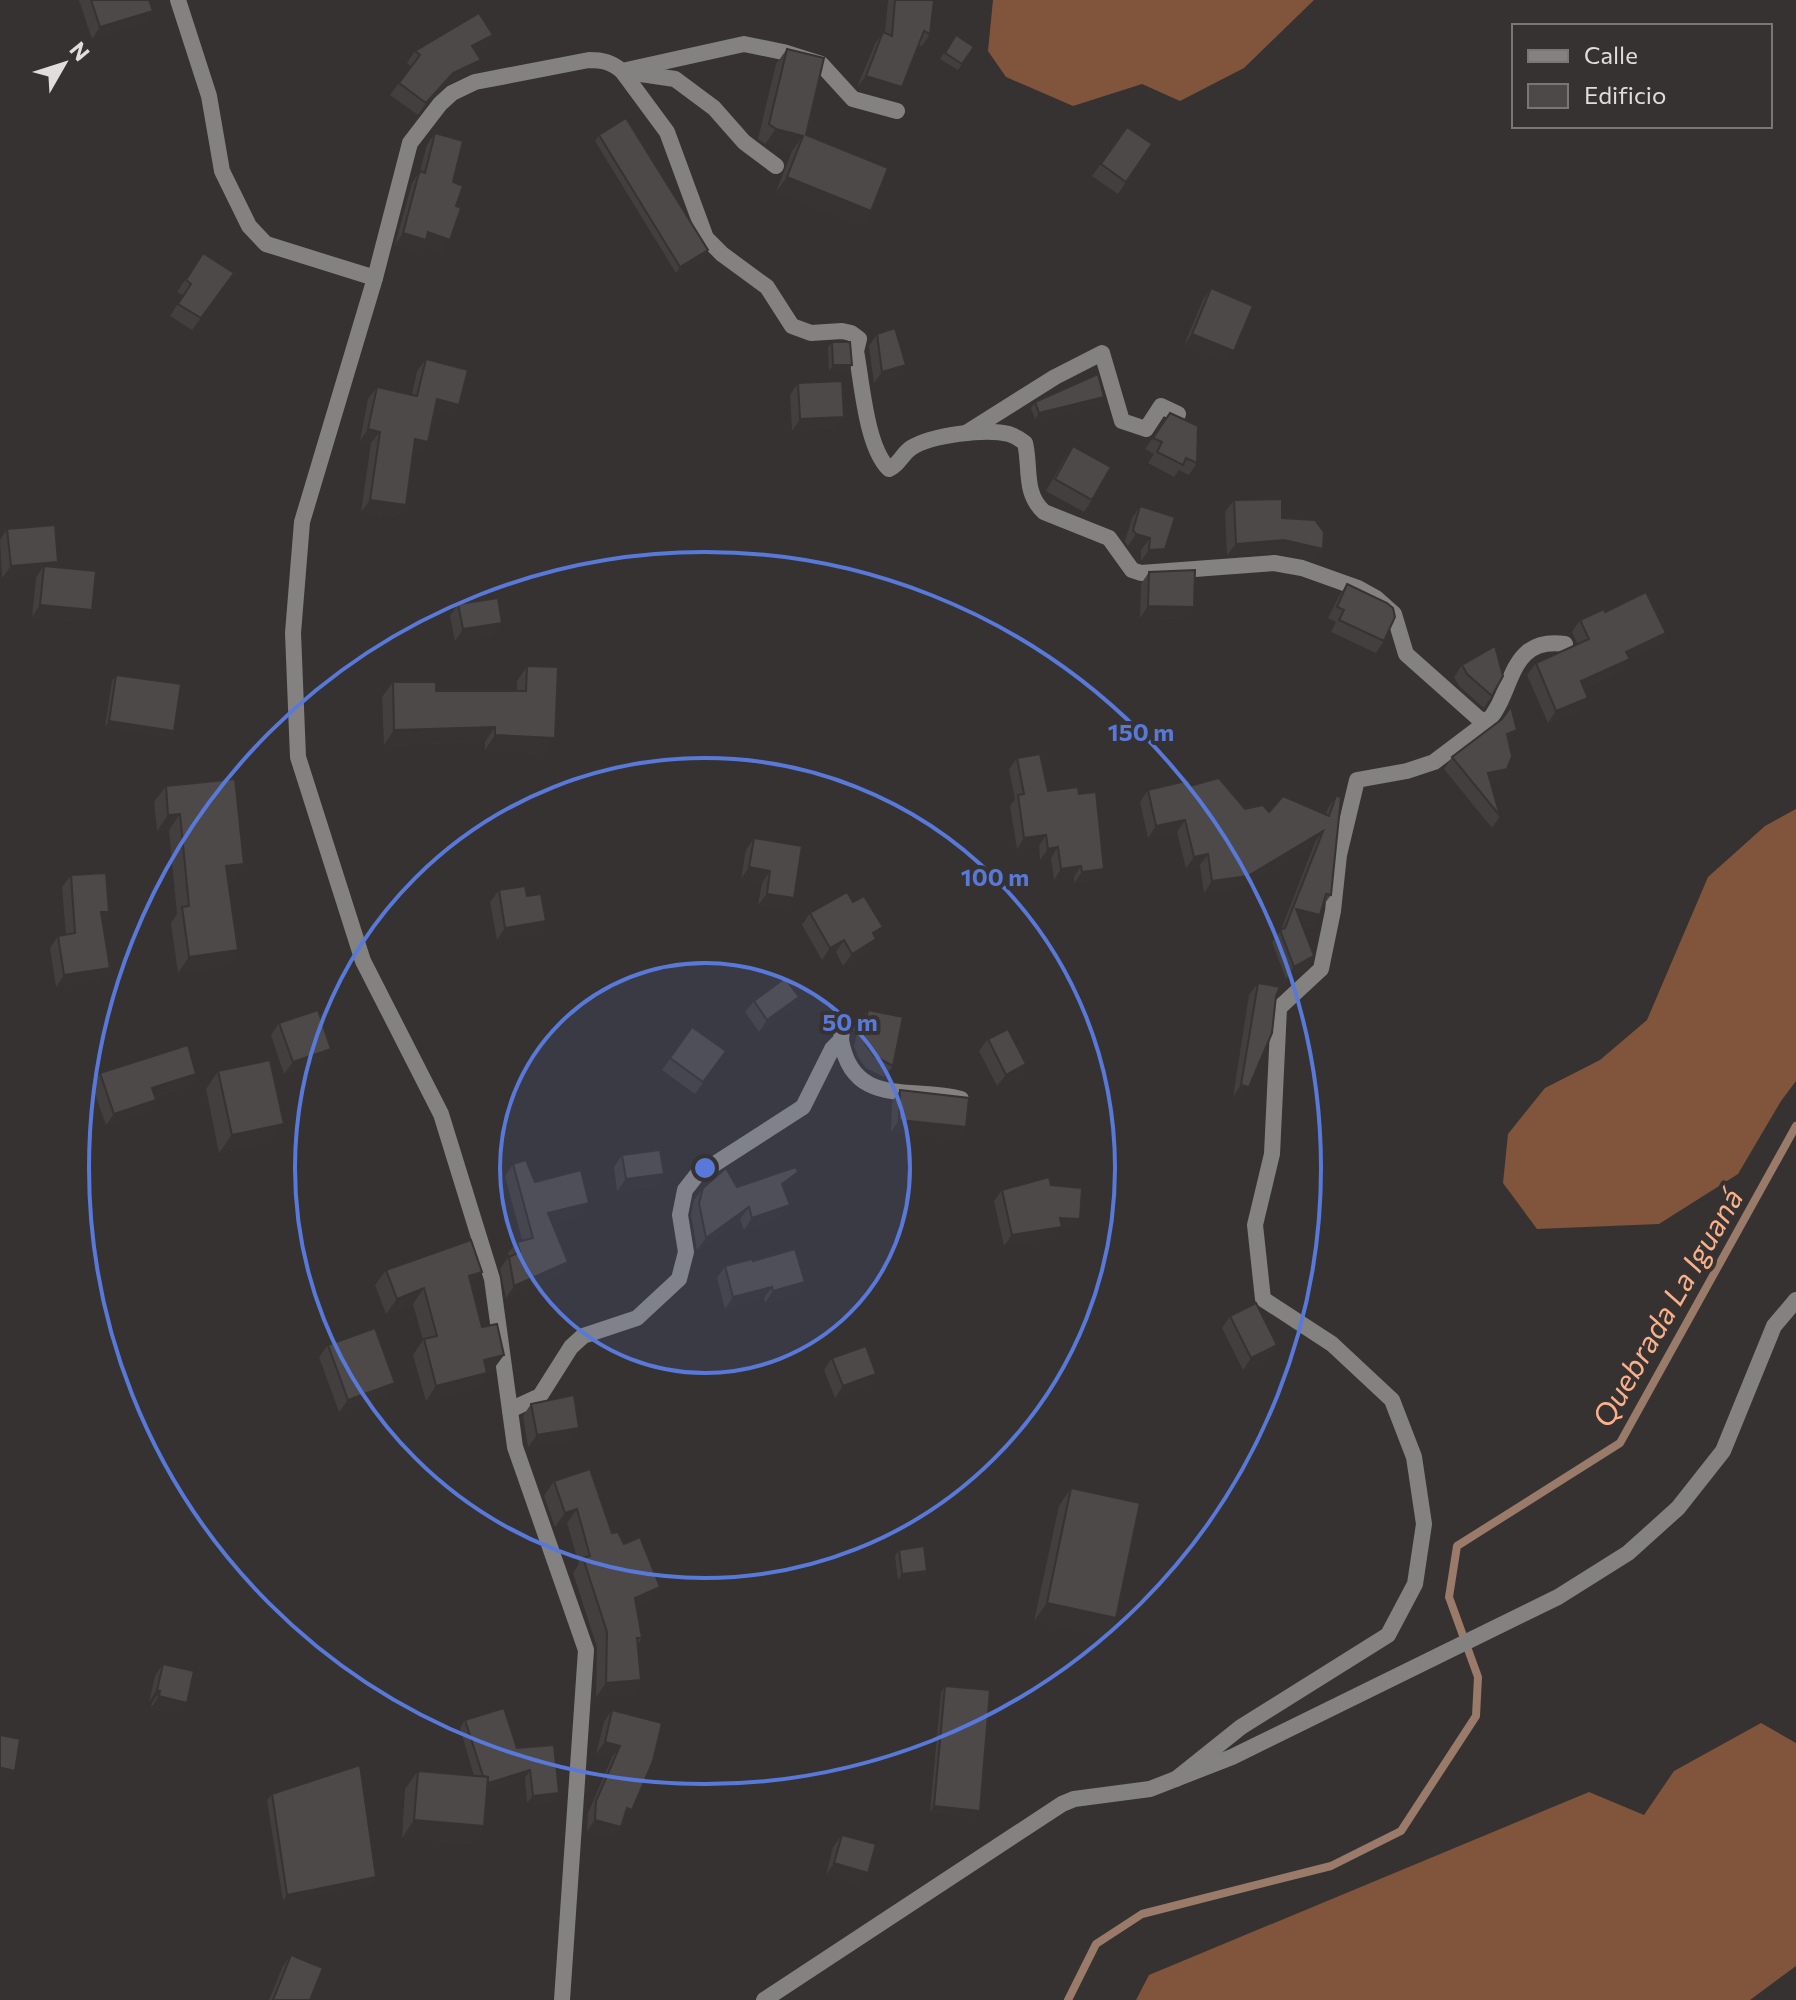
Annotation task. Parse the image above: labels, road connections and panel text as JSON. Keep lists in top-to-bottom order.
{
  "water": ["Quebrada La Iguaná"],
  "legend": ["Calle", "Edificio"],
  "north": "top right",
  "rings": ["150 m", "100 m", "50 m"]
}
